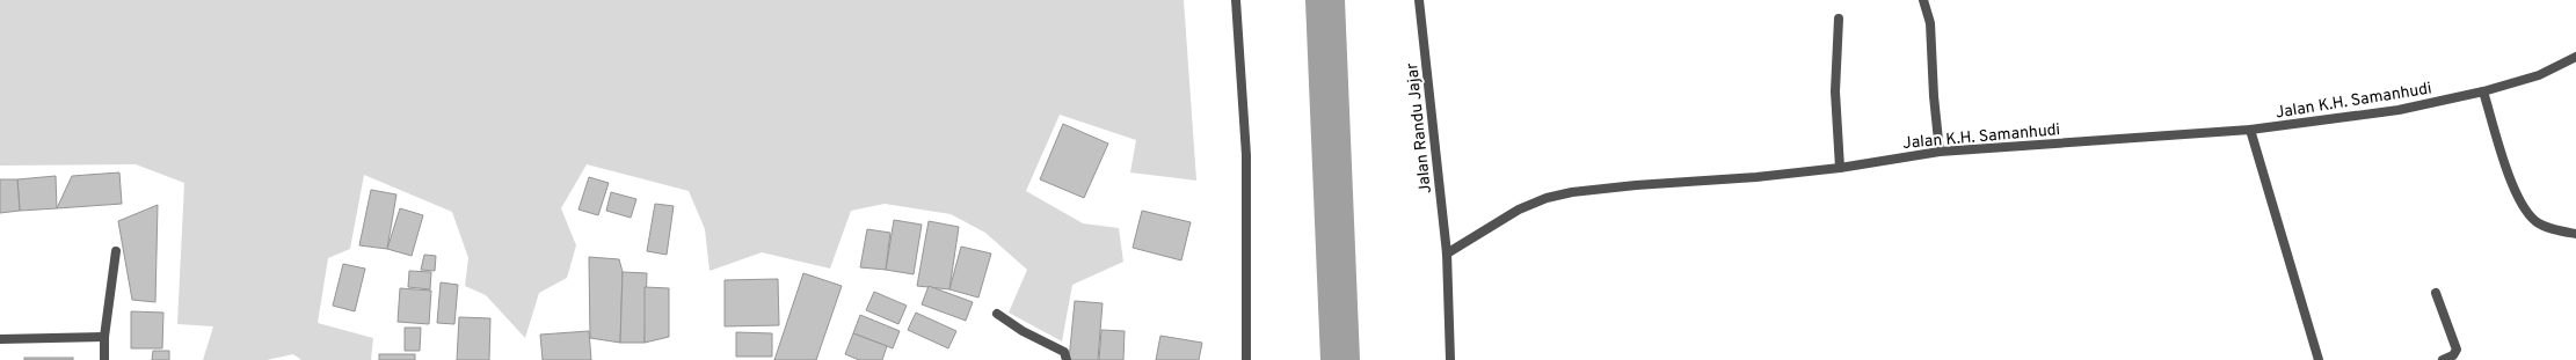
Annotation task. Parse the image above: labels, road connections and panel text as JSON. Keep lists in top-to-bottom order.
{
  "streets": {
    "street": ["Jalan K.H. Samanhudi", "Jalan Randu Jajar"]
  },
  "crossings": [
    ["Jalan K.H. Samanhudi", "Jalan Randu Jajar"]
  ]
}
